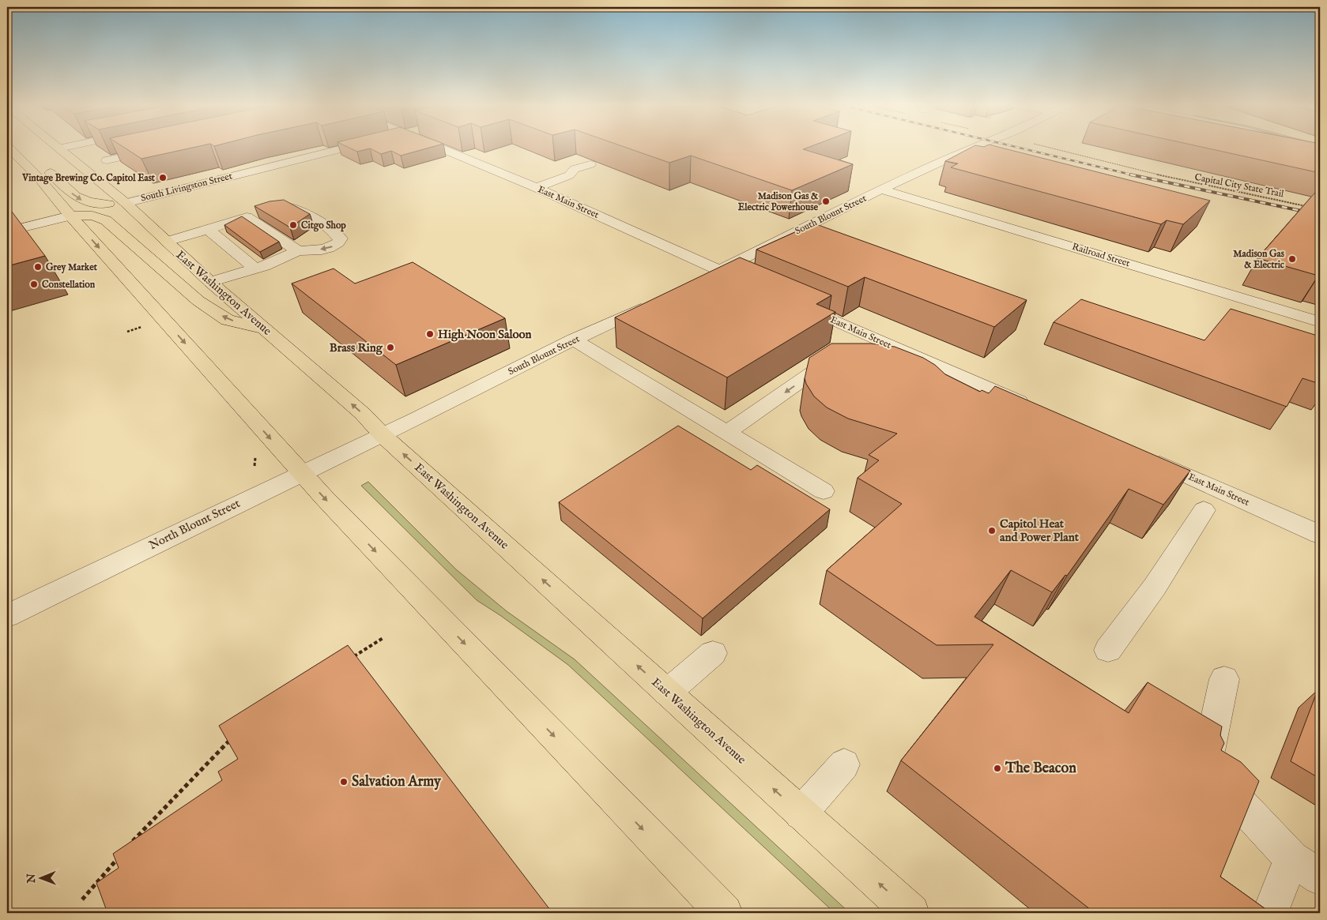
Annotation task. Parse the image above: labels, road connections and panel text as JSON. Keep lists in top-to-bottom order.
{
  "streets": {
    "main road": ["East Washington Avenue"],
    "street": [
      "South Livingston Street",
      "East Main Street",
      "South Blount Street",
      "Railroad Street",
      "North Blount Street"
    ],
    "path": ["Capital City State Trail"]
  },
  "crossings": [
    ["South Livingston Street", "East Washington Avenue"],
    ["East Main Street", "South Blount Street"],
    ["South Blount Street", "Railroad Street"],
    ["South Blount Street", "East Washington Avenue"],
    ["South Blount Street", "North Blount Street"],
    ["East Washington Avenue", "North Blount Street"]
  ],
  "places": [
    "Vintage Brewing Co. Capitol East",
    "Madison Gas & Electric Powerhouse",
    "Citgo Shop",
    "Madison Gas & Electric",
    "Grey Market",
    "Constellation",
    "High Noon Saloon",
    "Brass Ring",
    "Capitol Heat and Power Plant",
    "The Beacon",
    "Salvation Army"
  ],
  "north": "left"
}
